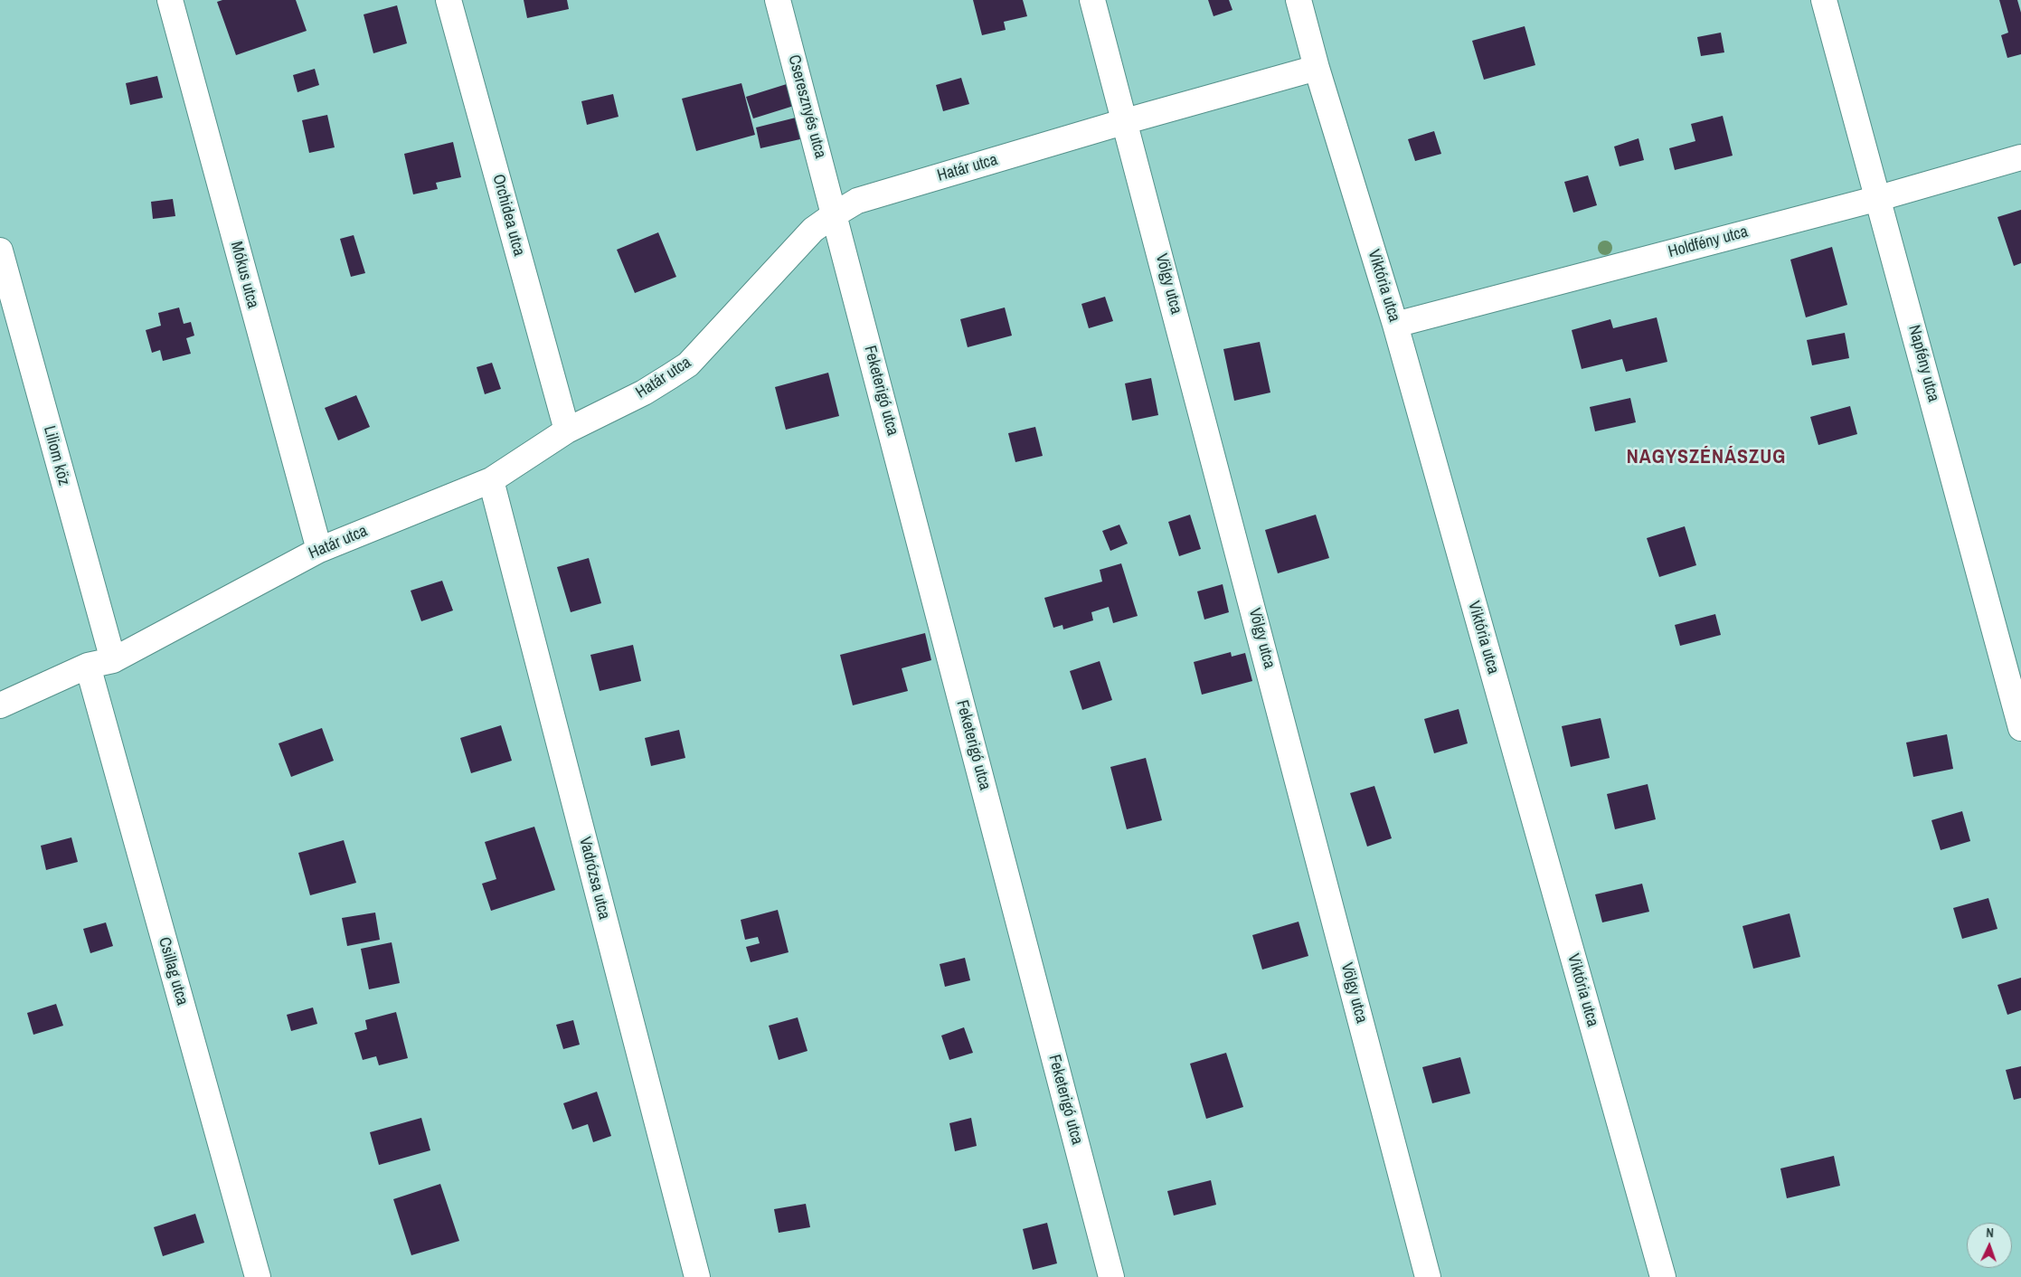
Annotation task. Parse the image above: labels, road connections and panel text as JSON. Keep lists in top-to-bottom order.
{
  "streets": {
    "street": [
      "Cseresznyés utca",
      "Határ utca",
      "Orchidea utca",
      "Holdfény utca",
      "Mókus utca",
      "Völgy utca",
      "Viktória utca",
      "Napfény utca",
      "Feketerigó utca",
      "Liliom köz",
      "Vadrózsa utca",
      "Csillag utca"
    ]
  },
  "crossings": [
    ["Cseresznyés utca", "Határ utca"],
    ["Cseresznyés utca", "Feketerigó utca"],
    ["Határ utca", "Orchidea utca"],
    ["Határ utca", "Mókus utca"],
    ["Határ utca", "Völgy utca"],
    ["Határ utca", "Viktória utca"],
    ["Határ utca", "Feketerigó utca"],
    ["Határ utca", "Liliom köz"],
    ["Határ utca", "Vadrózsa utca"],
    ["Határ utca", "Csillag utca"],
    ["Holdfény utca", "Viktória utca"],
    ["Holdfény utca", "Napfény utca"]
  ],
  "districts": ["NAGYSZÉNÁSZUG"],
  "north": "top"
}
